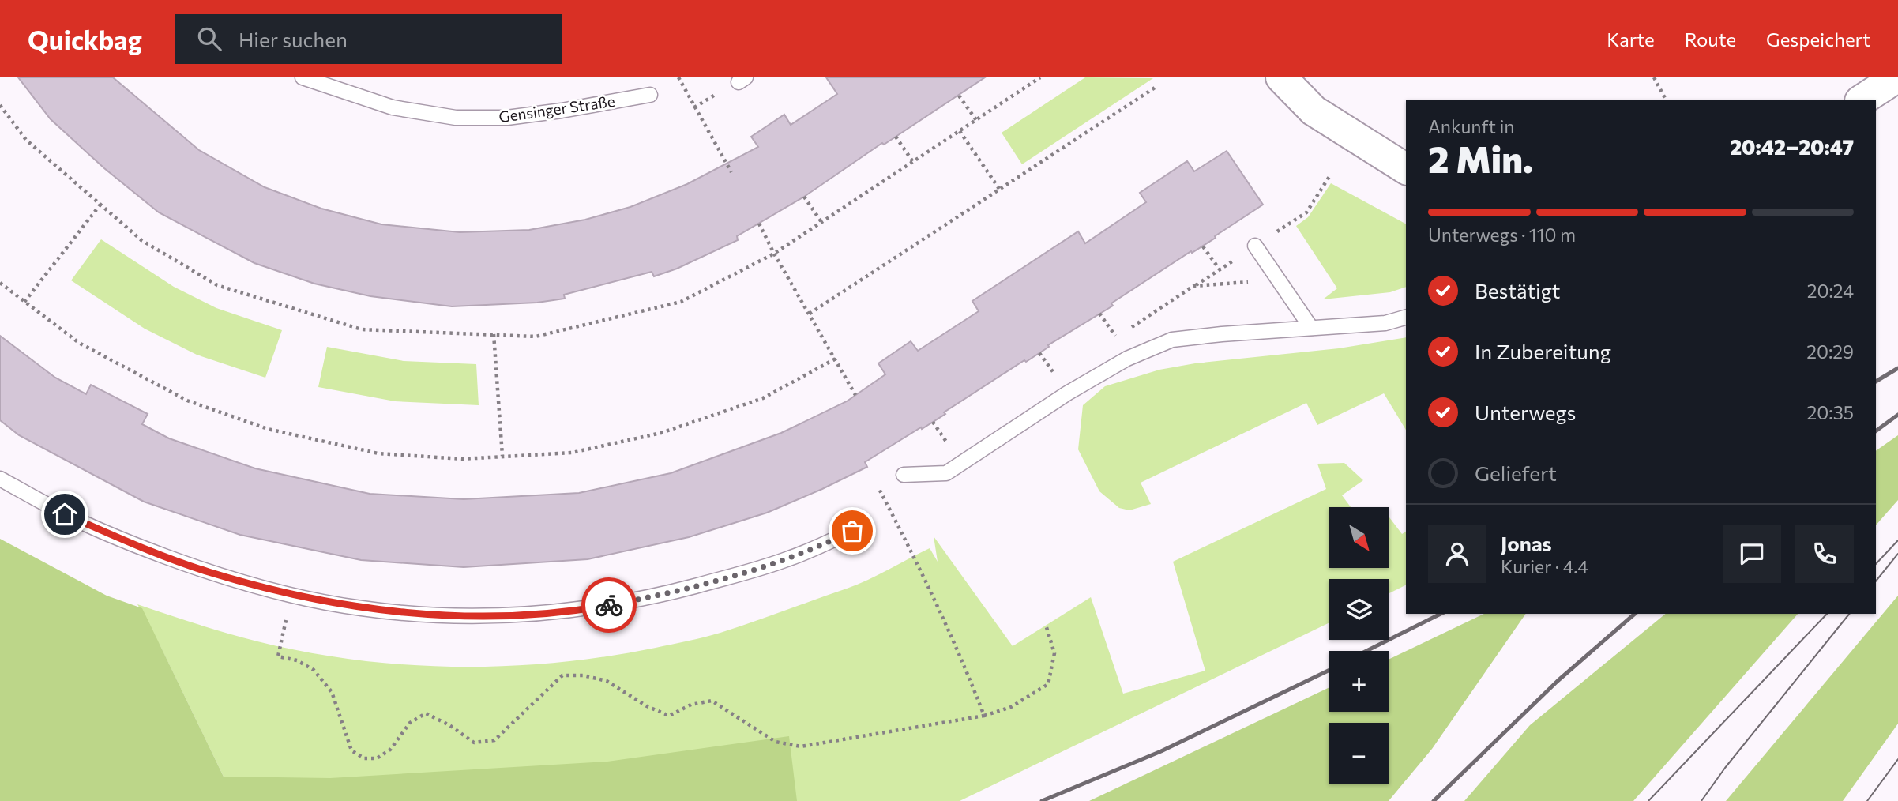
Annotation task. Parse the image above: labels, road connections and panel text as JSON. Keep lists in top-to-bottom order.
{
  "streets": {
    "lane": ["Gensinger Straße"]
  },
  "north": "bottom right",
  "page": {
    "header": "Quickbag",
    "search": "Hier suchen",
    "nav": ["Karte", "Route", "Gespeichert"],
    "heading": ["2 Min.", "Ankunft in", "20:42–20:47"],
    "panel": ["Jonas", "Kurier · 4.4"],
    "bar": "Unterwegs · 110 m",
    "list": [
      ["Bestätigt", "20:24"],
      ["In Zubereitung", "20:29"],
      ["Unterwegs", "20:35"],
      "Geliefert"
    ],
    "map_buttons": ["+", "−"]
  }
}
